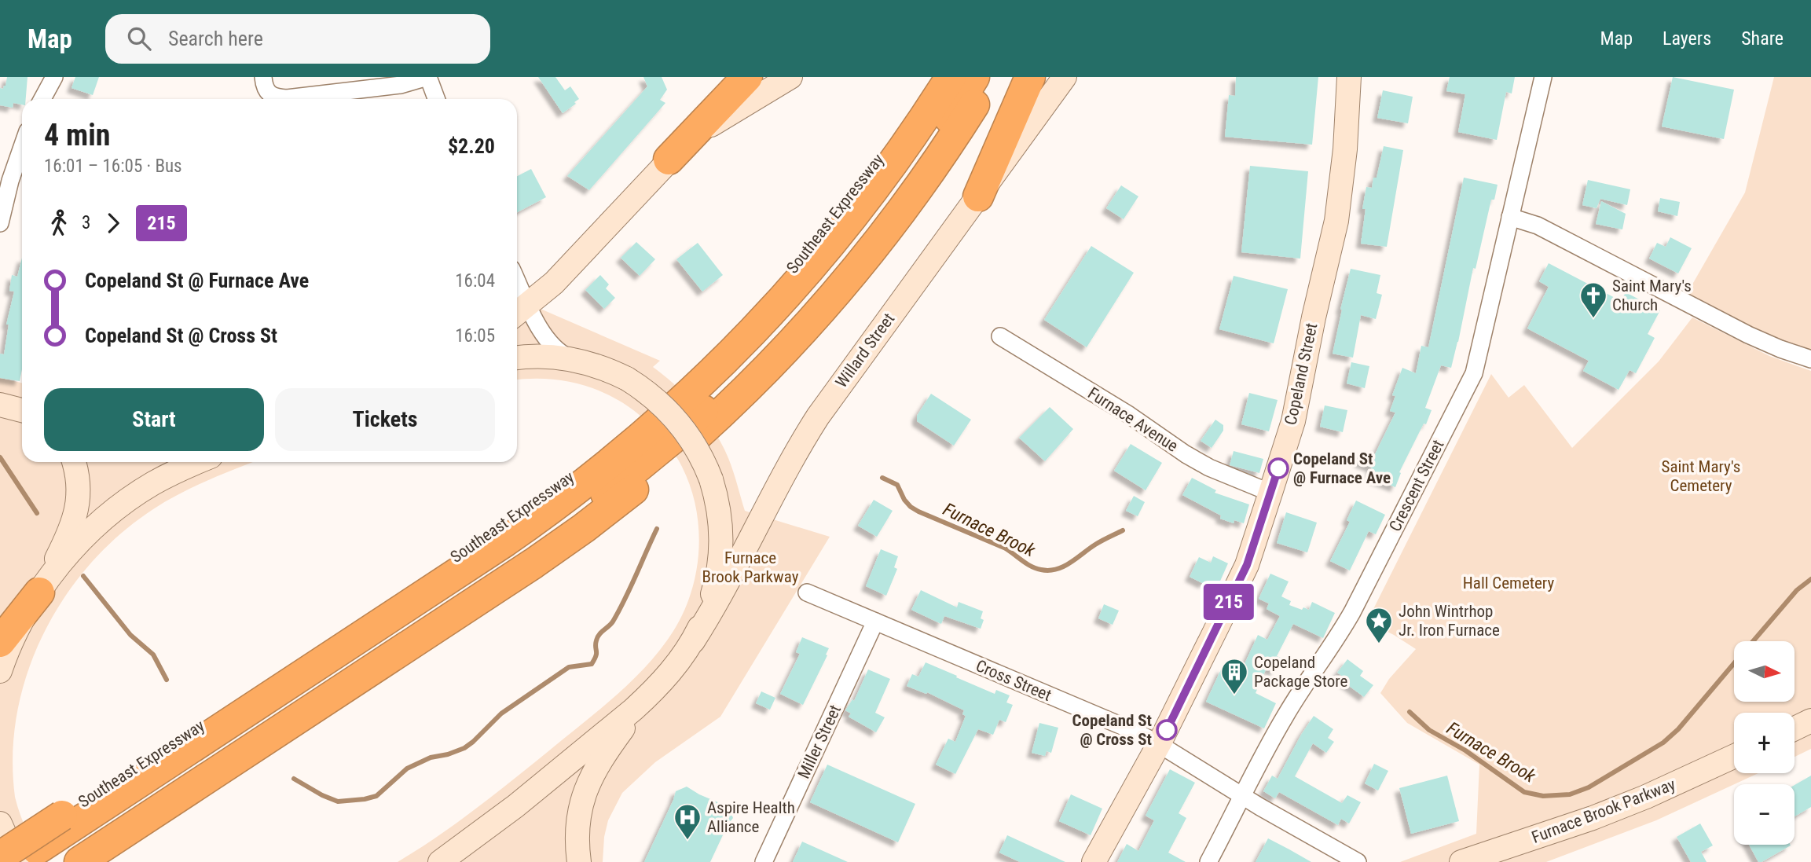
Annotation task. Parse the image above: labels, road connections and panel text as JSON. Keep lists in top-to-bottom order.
{
  "streets": {
    "highway": ["Southeast Expressway"],
    "main road": ["Willard Street", "Copeland Street", "Furnace Brook Parkway"],
    "street": [
      "Furnace Avenue",
      "Crescent Street",
      "Cross Street",
      "Miller Street"
    ]
  },
  "crossings": [
    ["Copeland Street", "Furnace Avenue"],
    ["Copeland Street", "Cross Street"],
    ["Crescent Street", "Cross Street"],
    ["Cross Street", "Miller Street"]
  ],
  "water": ["Furnace Brook"],
  "parks": ["Saint Mary's Cemetery", "Furnace Brook Parkway", "Hall Cemetery"],
  "places": {
    "church": ["Saint Mary's Church"],
    "other": ["Copeland St @ Furnace Ave", "Copeland St @ Cross St"],
    "place": ["John Wintrhop Jr. Iron Furnace"],
    "building": ["Copeland Package Store"],
    "hospital": ["Aspire Health Alliance"]
  },
  "lines": ["bus line 215"],
  "north": "right",
  "page": {
    "header": "Map",
    "search": "Search here",
    "nav": ["Map", "Layers", "Share"],
    "on_map": "215",
    "heading": ["4 min", "16:01 – 16:05 · Bus", "$2.20"],
    "legs": ["3", "215"],
    "list": [
      {
        "name": "Copeland St @ Furnace Ave",
        "value": "16:04"
      },
      {
        "name": "Copeland St @ Cross St",
        "value": "16:05"
      }
    ],
    "buttons": ["Start", "Tickets"],
    "map_buttons": ["+", "−"]
  }
}
